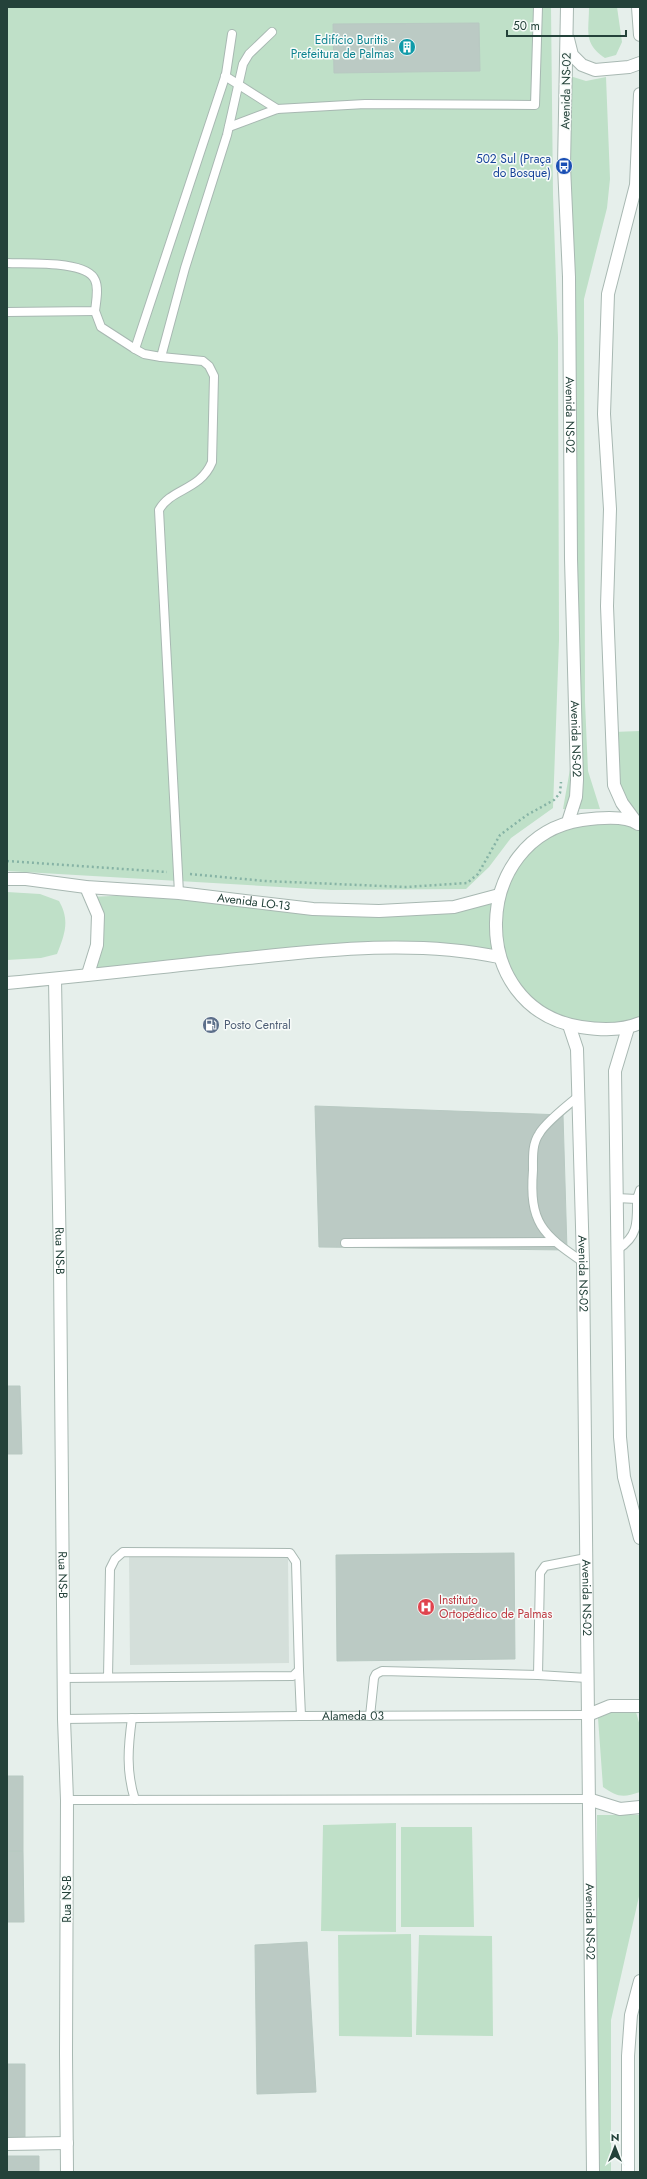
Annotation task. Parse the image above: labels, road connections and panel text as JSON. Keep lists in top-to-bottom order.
{
  "streets": {
    "street": [
      "Avenida NS-02",
      "Avenida LO-13",
      "Rua NS-B",
      "Alameda 03"
    ]
  },
  "crossings": [
    ["Avenida NS-02", "Alameda 03"],
    ["Rua NS-B", "Alameda 03"]
  ],
  "places": {
    "building": ["Edifício Buritis - Prefeitura de Palmas"],
    "bus stop": ["502 Sul (Praça do Bosque)"],
    "fuel station": ["Posto Central"],
    "hospital": ["Instituto Ortopédico de Palmas"]
  },
  "scale_bar": "50 m",
  "north": "top"
}
